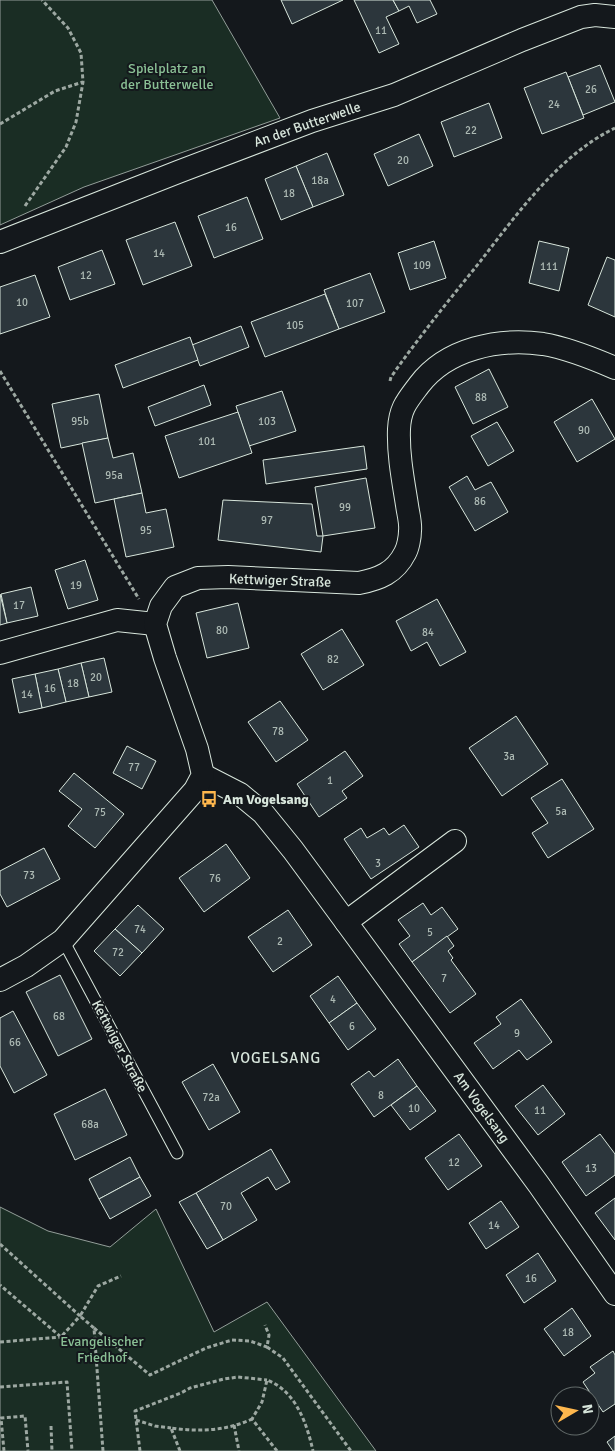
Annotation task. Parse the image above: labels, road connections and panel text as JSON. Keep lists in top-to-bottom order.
{
  "streets": {
    "street": ["An der Butterwelle", "Kettwiger Straße", "Am Vogelsang"]
  },
  "districts": ["VOGELSANG"],
  "parks": ["Spielplatz an der Butterwelle", "Evangelischer Friedhof"],
  "places": {
    "bus stop": ["Am Vogelsang"]
  },
  "house_numbers": [
    "11",
    "26",
    "24",
    "22",
    "20",
    "18a",
    "18",
    "16",
    "14",
    "109",
    "111",
    "12",
    "10",
    "107",
    "105",
    "88",
    "95b",
    "103",
    "90",
    "101",
    "95a",
    "86",
    "99",
    "97",
    "95",
    "19",
    "17",
    "80",
    "84",
    "82",
    "20",
    "18",
    "16",
    "14",
    "78",
    "3a",
    "77",
    "1",
    "5a",
    "75",
    "3",
    "73",
    "76",
    "74",
    "5",
    "2",
    "72",
    "7",
    "4",
    "68",
    "6",
    "9",
    "66",
    "8",
    "72a",
    "10",
    "11",
    "68a",
    "12",
    "13",
    "70",
    "14",
    "16",
    "18"
  ],
  "north": "right"
}
